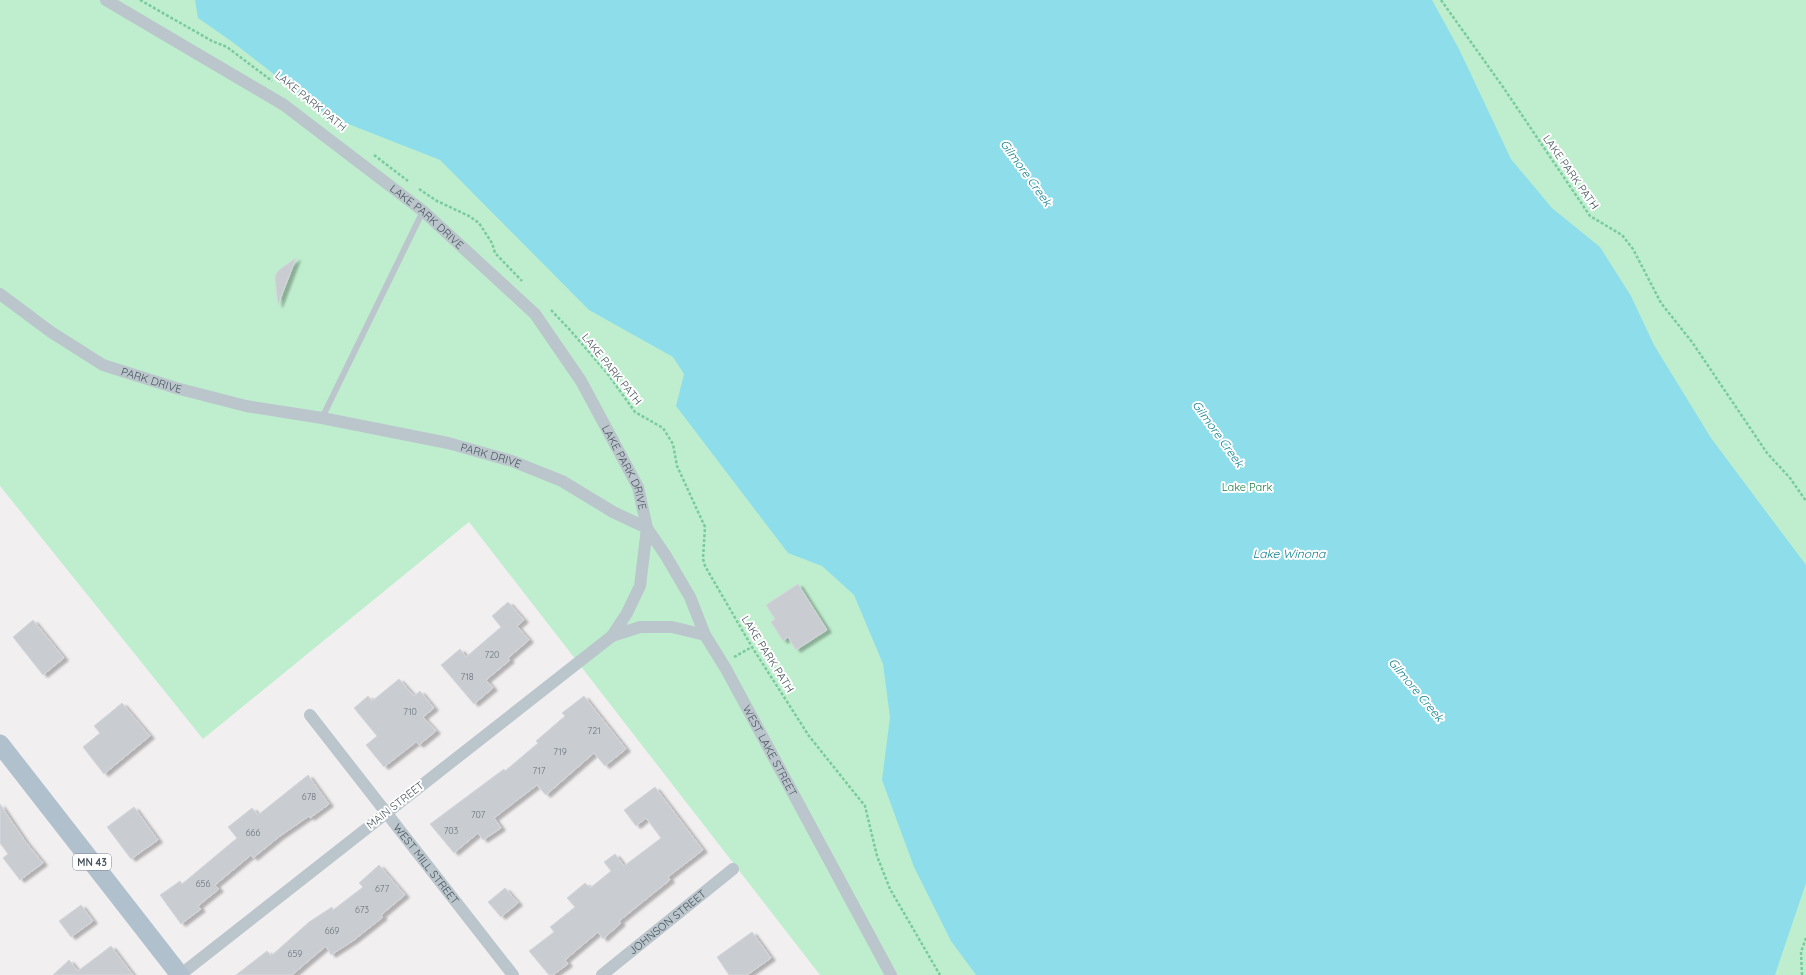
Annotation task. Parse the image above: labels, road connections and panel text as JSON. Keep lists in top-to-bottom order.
{
  "streets": {
    "main road": ["MN 43"],
    "street": [
      "LAKE PARK DRIVE",
      "PARK DRIVE",
      "WEST LAKE STREET",
      "MAIN STREET",
      "WEST MILL STREET",
      "JOHNSON STREET"
    ],
    "path": ["LAKE PARK PATH"]
  },
  "crossings": [
    ["LAKE PARK DRIVE", "PARK DRIVE"],
    ["LAKE PARK DRIVE", "WEST LAKE STREET"],
    ["LAKE PARK DRIVE", "MAIN STREET"],
    ["PARK DRIVE", "WEST LAKE STREET"],
    ["PARK DRIVE", "MAIN STREET"],
    ["WEST LAKE STREET", "MAIN STREET"],
    ["MAIN STREET", "MN 43"],
    ["MAIN STREET", "WEST MILL STREET"]
  ],
  "water": ["Gilmore Creek", "Lake Winona"],
  "parks": ["Lake Park"],
  "house_numbers": [
    "720",
    "718",
    "710",
    "721",
    "719",
    "717",
    "678",
    "707",
    "703",
    "666",
    "656",
    "677",
    "673",
    "669",
    "659"
  ]
}
